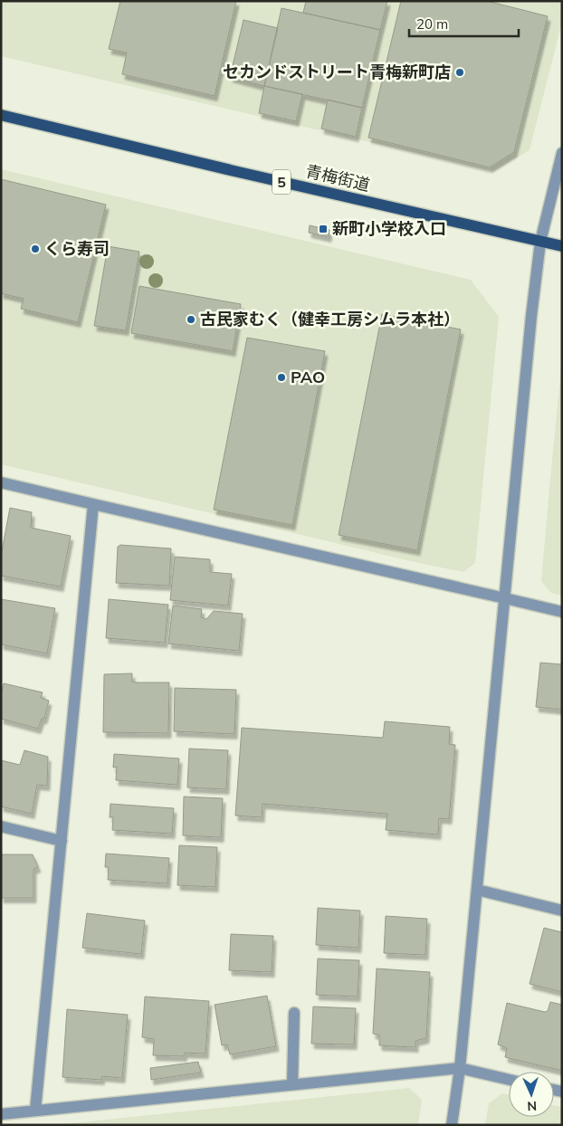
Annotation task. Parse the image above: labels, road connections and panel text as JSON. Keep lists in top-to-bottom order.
{
  "streets": {
    "main road": ["青梅街道", "5"]
  },
  "places": {
    "other": [
      "セカンドストリート青梅新町店",
      "くら寿司",
      "古民家むく（健幸工房シムラ本社）",
      "PAO"
    ],
    "transit": ["新町小学校入口"]
  },
  "scale_bar": "20 m",
  "north": "bottom"
}
